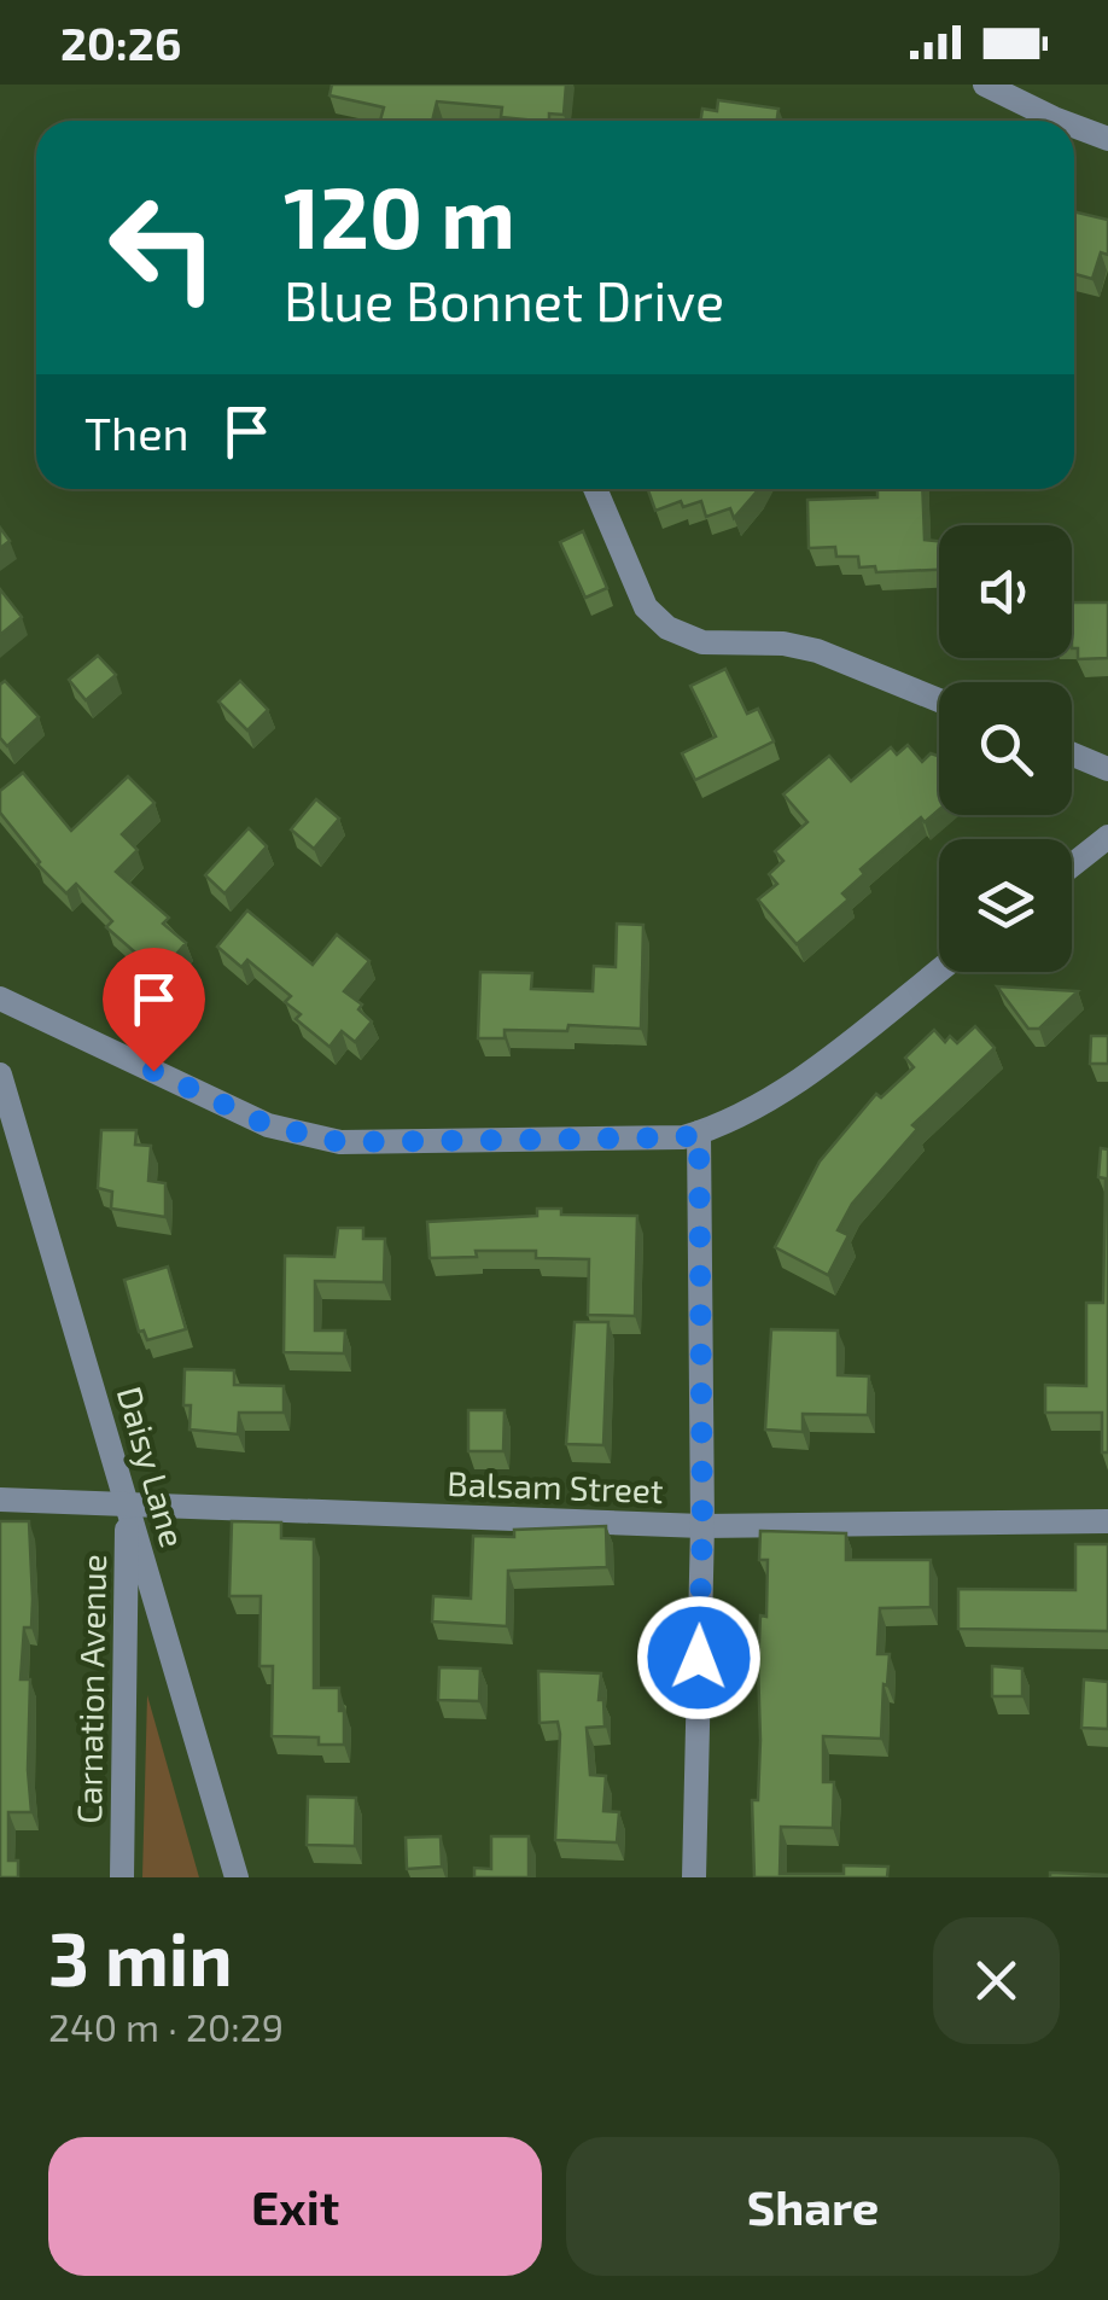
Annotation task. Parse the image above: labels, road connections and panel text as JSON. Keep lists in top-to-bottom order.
{
  "streets": {
    "street": ["Daisy Lane", "Balsam Street", "Carnation Avenue"]
  },
  "crossings": [
    ["Daisy Lane", "Balsam Street"],
    ["Daisy Lane", "Carnation Avenue"],
    ["Balsam Street", "Carnation Avenue"]
  ],
  "page": {
    "status": "20:26",
    "turn": ["120 m", "Blue Bonnet Drive"],
    "then": "Then",
    "heading": ["3 min", "240 m · 20:29"],
    "buttons": ["Exit", "Share"]
  }
}
